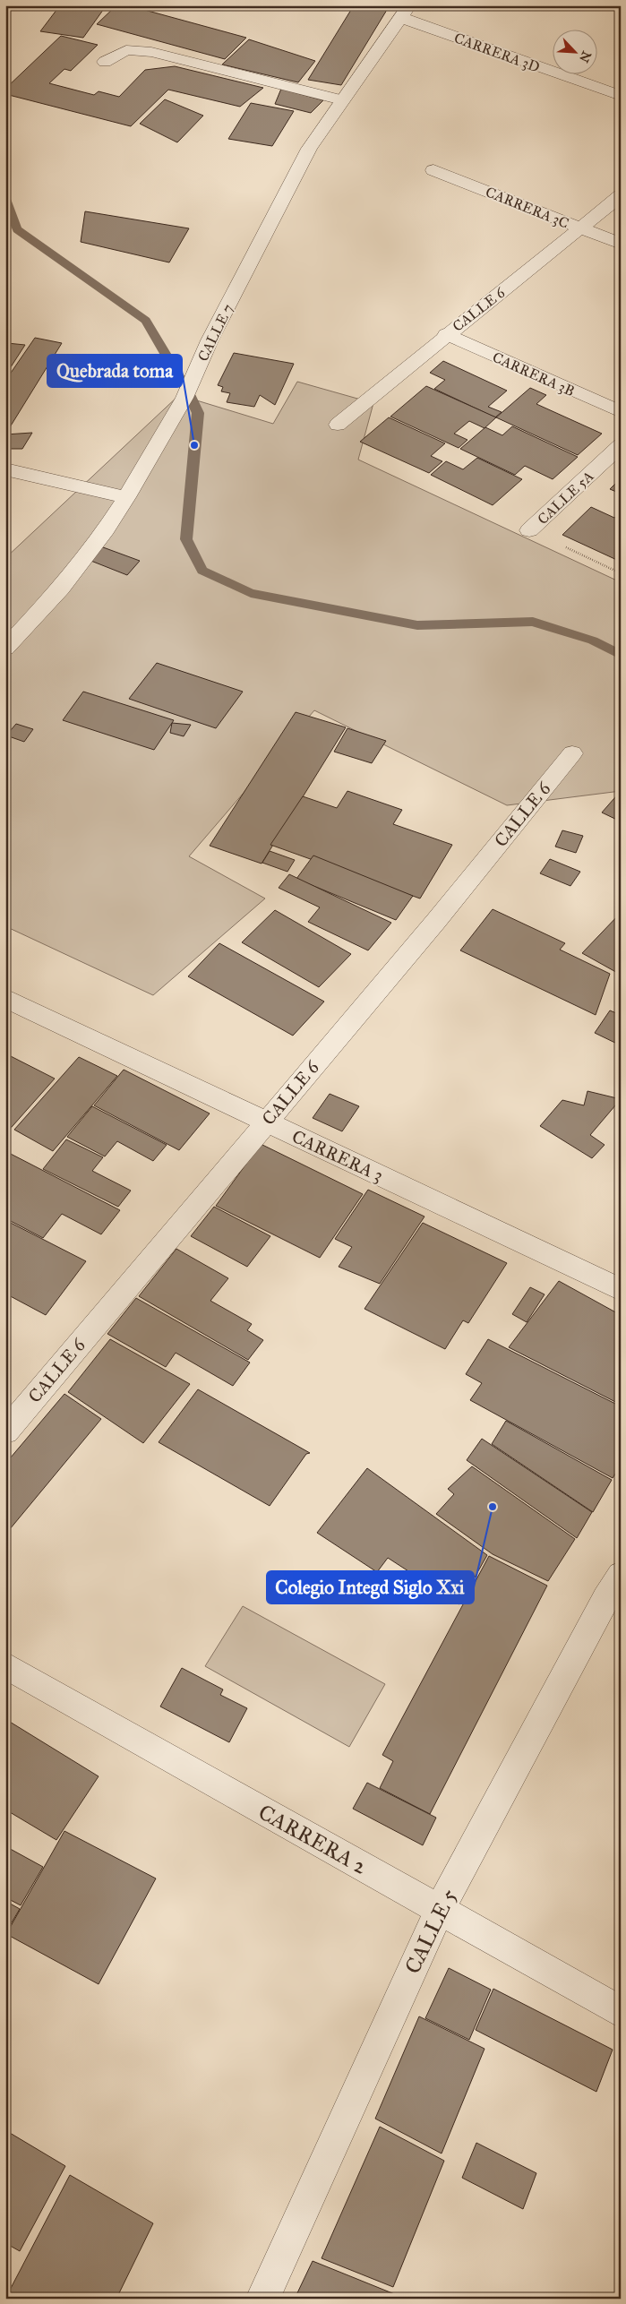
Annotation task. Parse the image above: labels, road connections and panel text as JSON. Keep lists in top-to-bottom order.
{
  "streets": {
    "street": [
      "CARRERA 3D",
      "CARRERA 3C",
      "CALLE 6",
      "CALLE 7",
      "CARRERA 3B",
      "CALLE 5A",
      "CARRERA 3",
      "CARRERA 2",
      "CALLE 5"
    ]
  },
  "crossings": [
    ["CARRERA 3D", "CALLE 7"],
    ["CARRERA 3C", "CALLE 6"],
    ["CALLE 6", "CARRERA 3B"],
    ["CALLE 6", "CARRERA 3"],
    ["CARRERA 2", "CALLE 5"]
  ],
  "places": ["Quebrada toma", "Colegio Integd Siglo Xxi"],
  "north": "bottom right"
}
